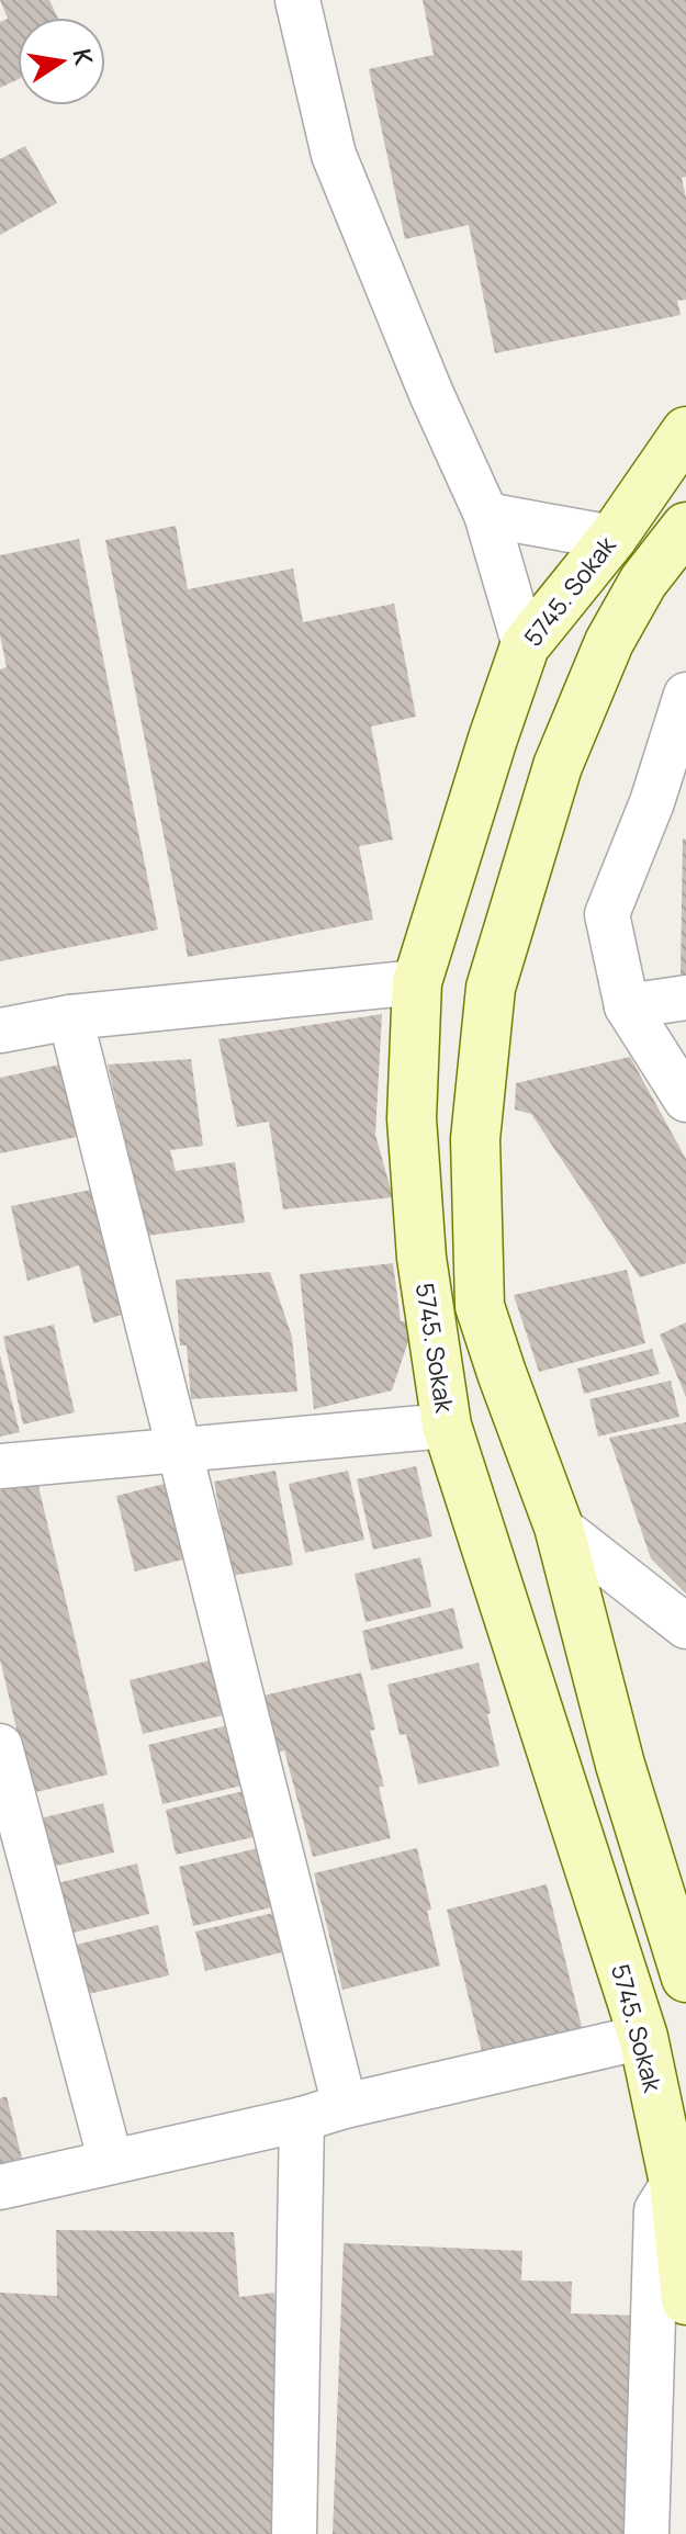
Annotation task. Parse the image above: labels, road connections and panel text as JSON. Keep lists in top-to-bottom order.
{
  "streets": {
    "street": ["5745. Sokak"]
  },
  "north": "right"
}
